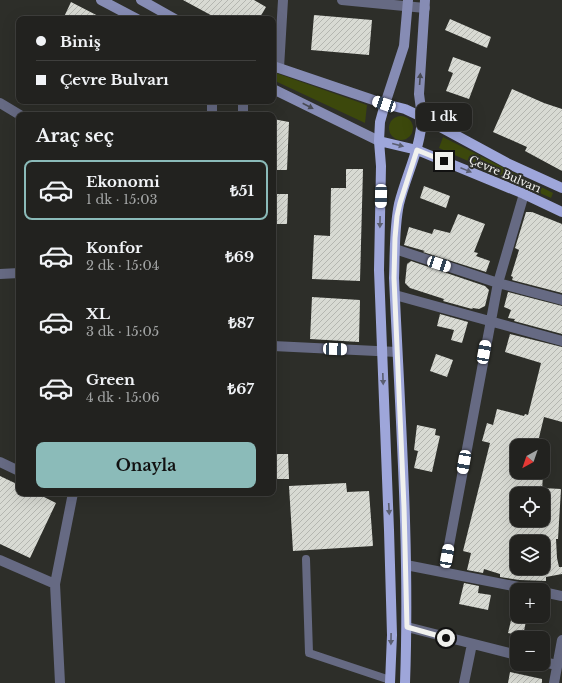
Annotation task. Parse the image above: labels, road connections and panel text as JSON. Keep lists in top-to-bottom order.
{
  "streets": {
    "main road": ["Çevre Bulvarı"]
  },
  "north": "bottom left",
  "page": {
    "banner": ["Biniş", "Çevre Bulvarı"],
    "bubble": "1 dk",
    "heading": "Araç seç",
    "list": [
      {
        "name": "Ekonomi",
        "note": "1 dk · 15:03",
        "value": "₺51"
      },
      {
        "name": "Konfor",
        "note": "2 dk · 15:04",
        "value": "₺69"
      },
      {
        "name": "XL",
        "note": "3 dk · 15:05",
        "value": "₺87"
      },
      {
        "name": "Green",
        "note": "4 dk · 15:06",
        "value": "₺67"
      }
    ],
    "buttons": "Onayla",
    "map_buttons": ["+", "−"]
  }
}
